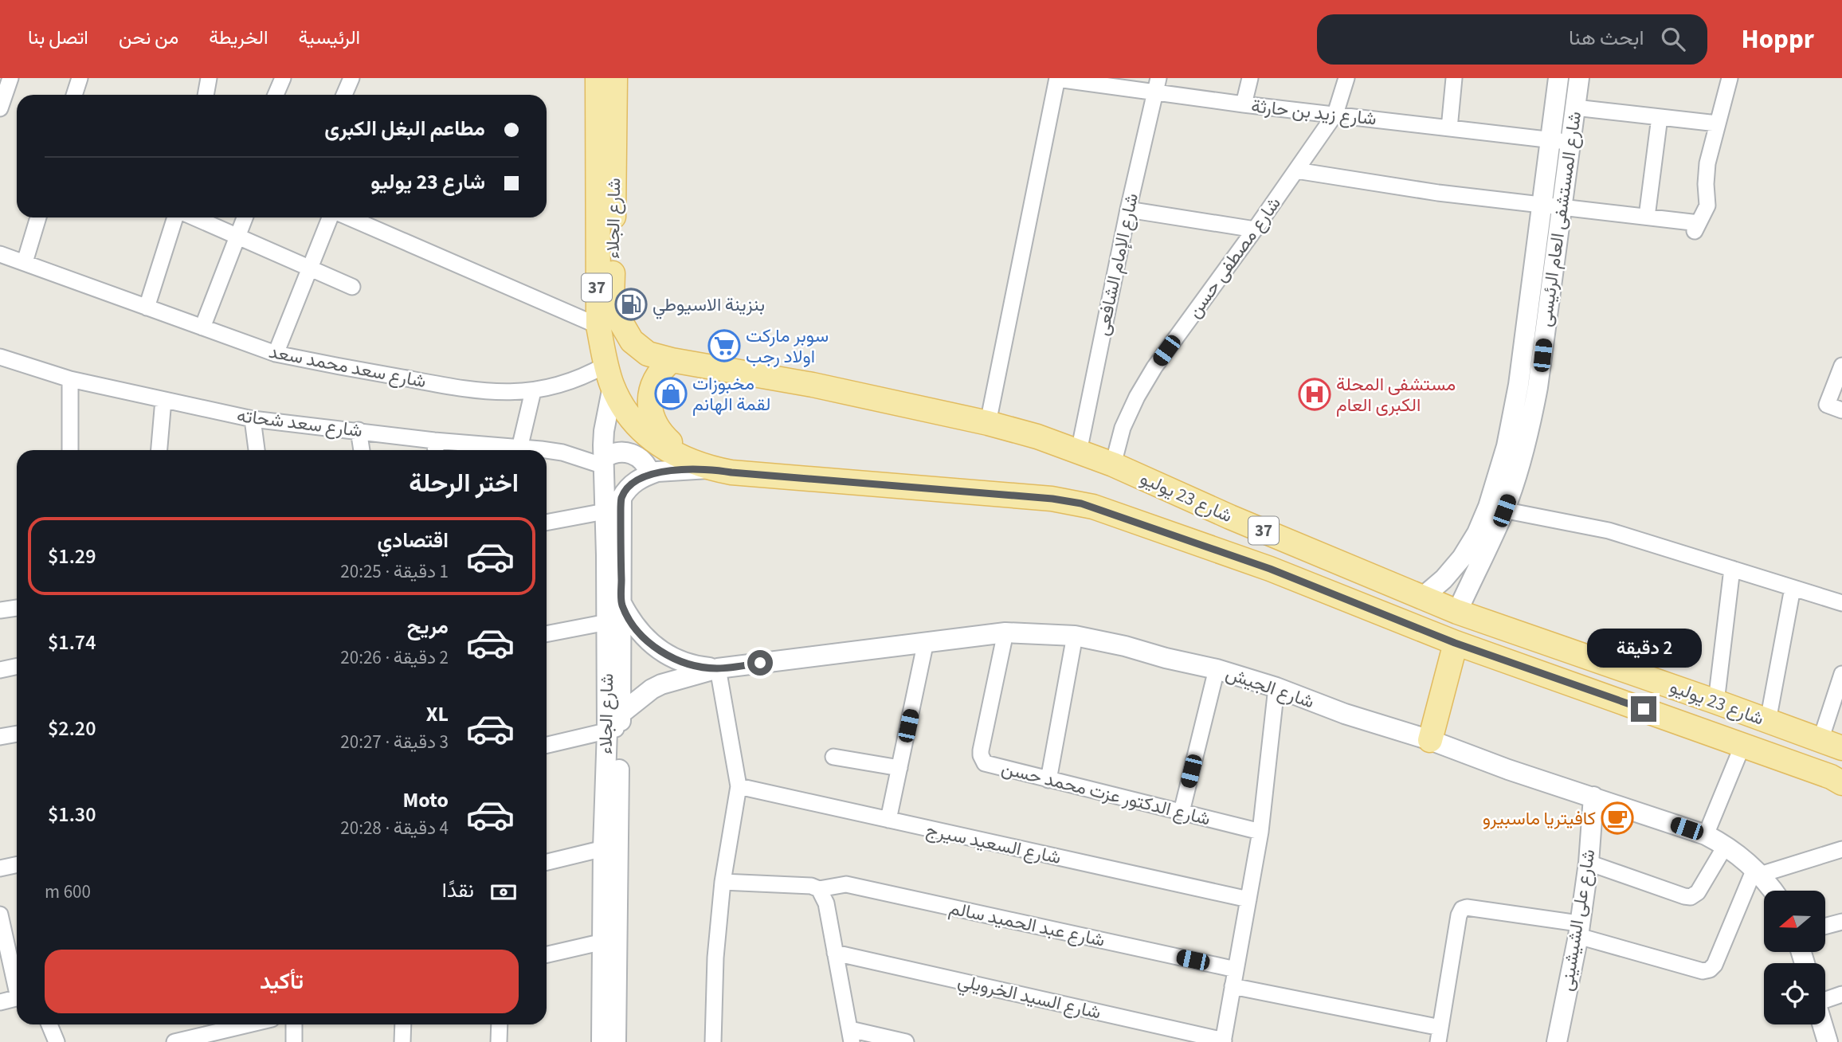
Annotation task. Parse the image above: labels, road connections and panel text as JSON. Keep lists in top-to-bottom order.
{
  "streets": {
    "main road": ["شارع الجلاء", "37", "شارع 23 يوليو"],
    "street": [
      "شارع زيد بن حارثة",
      "شارع المستشفى العام الرئيسى",
      "شارع مصطفى حسن",
      "شارع الإمام الشافعى",
      "شارع سعد محمد سعد",
      "شارع سعد شحاته",
      "شارع الجيش",
      "شارع الدكتور عزت محمد حسن",
      "شارع السعيد سيرج",
      "شارع على الشيشينى",
      "شارع عبد الحميد سالم",
      "شارع السيد الخرويلي"
    ]
  },
  "crossings": [
    ["شارع زيد بن حارثة", "شارع المستشفى العام الرئيسى"],
    ["شارع زيد بن حارثة", "شارع مصطفى حسن"],
    ["شارع زيد بن حارثة", "شارع الإمام الشافعى"],
    ["شارع الجلاء", "شارع سعد محمد سعد"],
    ["شارع الجلاء", "شارع سعد شحاته"],
    ["شارع الجلاء", "شارع 23 يوليو"],
    ["شارع الجلاء", "شارع الجيش"],
    ["شارع المستشفى العام الرئيسى", "شارع 23 يوليو"],
    ["شارع مصطفى حسن", "شارع 23 يوليو"],
    ["شارع الإمام الشافعى", "شارع 23 يوليو"],
    ["شارع الجيش", "شارع الدكتور عزت محمد حسن"],
    ["شارع الجيش", "شارع على الشيشينى"]
  ],
  "places": {
    "fuel station": ["بنزينة الاسيوطي"],
    "supermarket": ["سوبر ماركت اولاد رجب"],
    "shop": ["مخبوزات لقمة الهانم"],
    "hospital": ["مستشفى المحلة الكبرى العام"],
    "cafe": ["كافيتريا ماسبيرو"]
  },
  "north": "left",
  "page": {
    "header": "Hoppr",
    "search": "ابحث هنا",
    "nav": [
      "الرئيسية",
      "الخريطة",
      "من نحن",
      "اتصل بنا"
    ],
    "banner": ["مطاعم البغل الكبرى", "شارع 23 يوليو"],
    "heading": "اختر الرحلة",
    "list": [
      {
        "name": "اقتصادي",
        "note": "1 دقيقة · 20:25",
        "value": "$1.29"
      },
      {
        "name": "مريح",
        "note": "2 دقيقة · 20:26",
        "value": "$1.74"
      },
      {
        "name": "XL",
        "note": "3 دقيقة · 20:27",
        "value": "$2.20"
      },
      {
        "name": "Moto",
        "note": "4 دقيقة · 20:28",
        "value": "$1.30"
      }
    ],
    "bubble": "2 دقيقة",
    "pay": ["نقدًا", "600 m"],
    "buttons": "تأكيد"
  }
}
